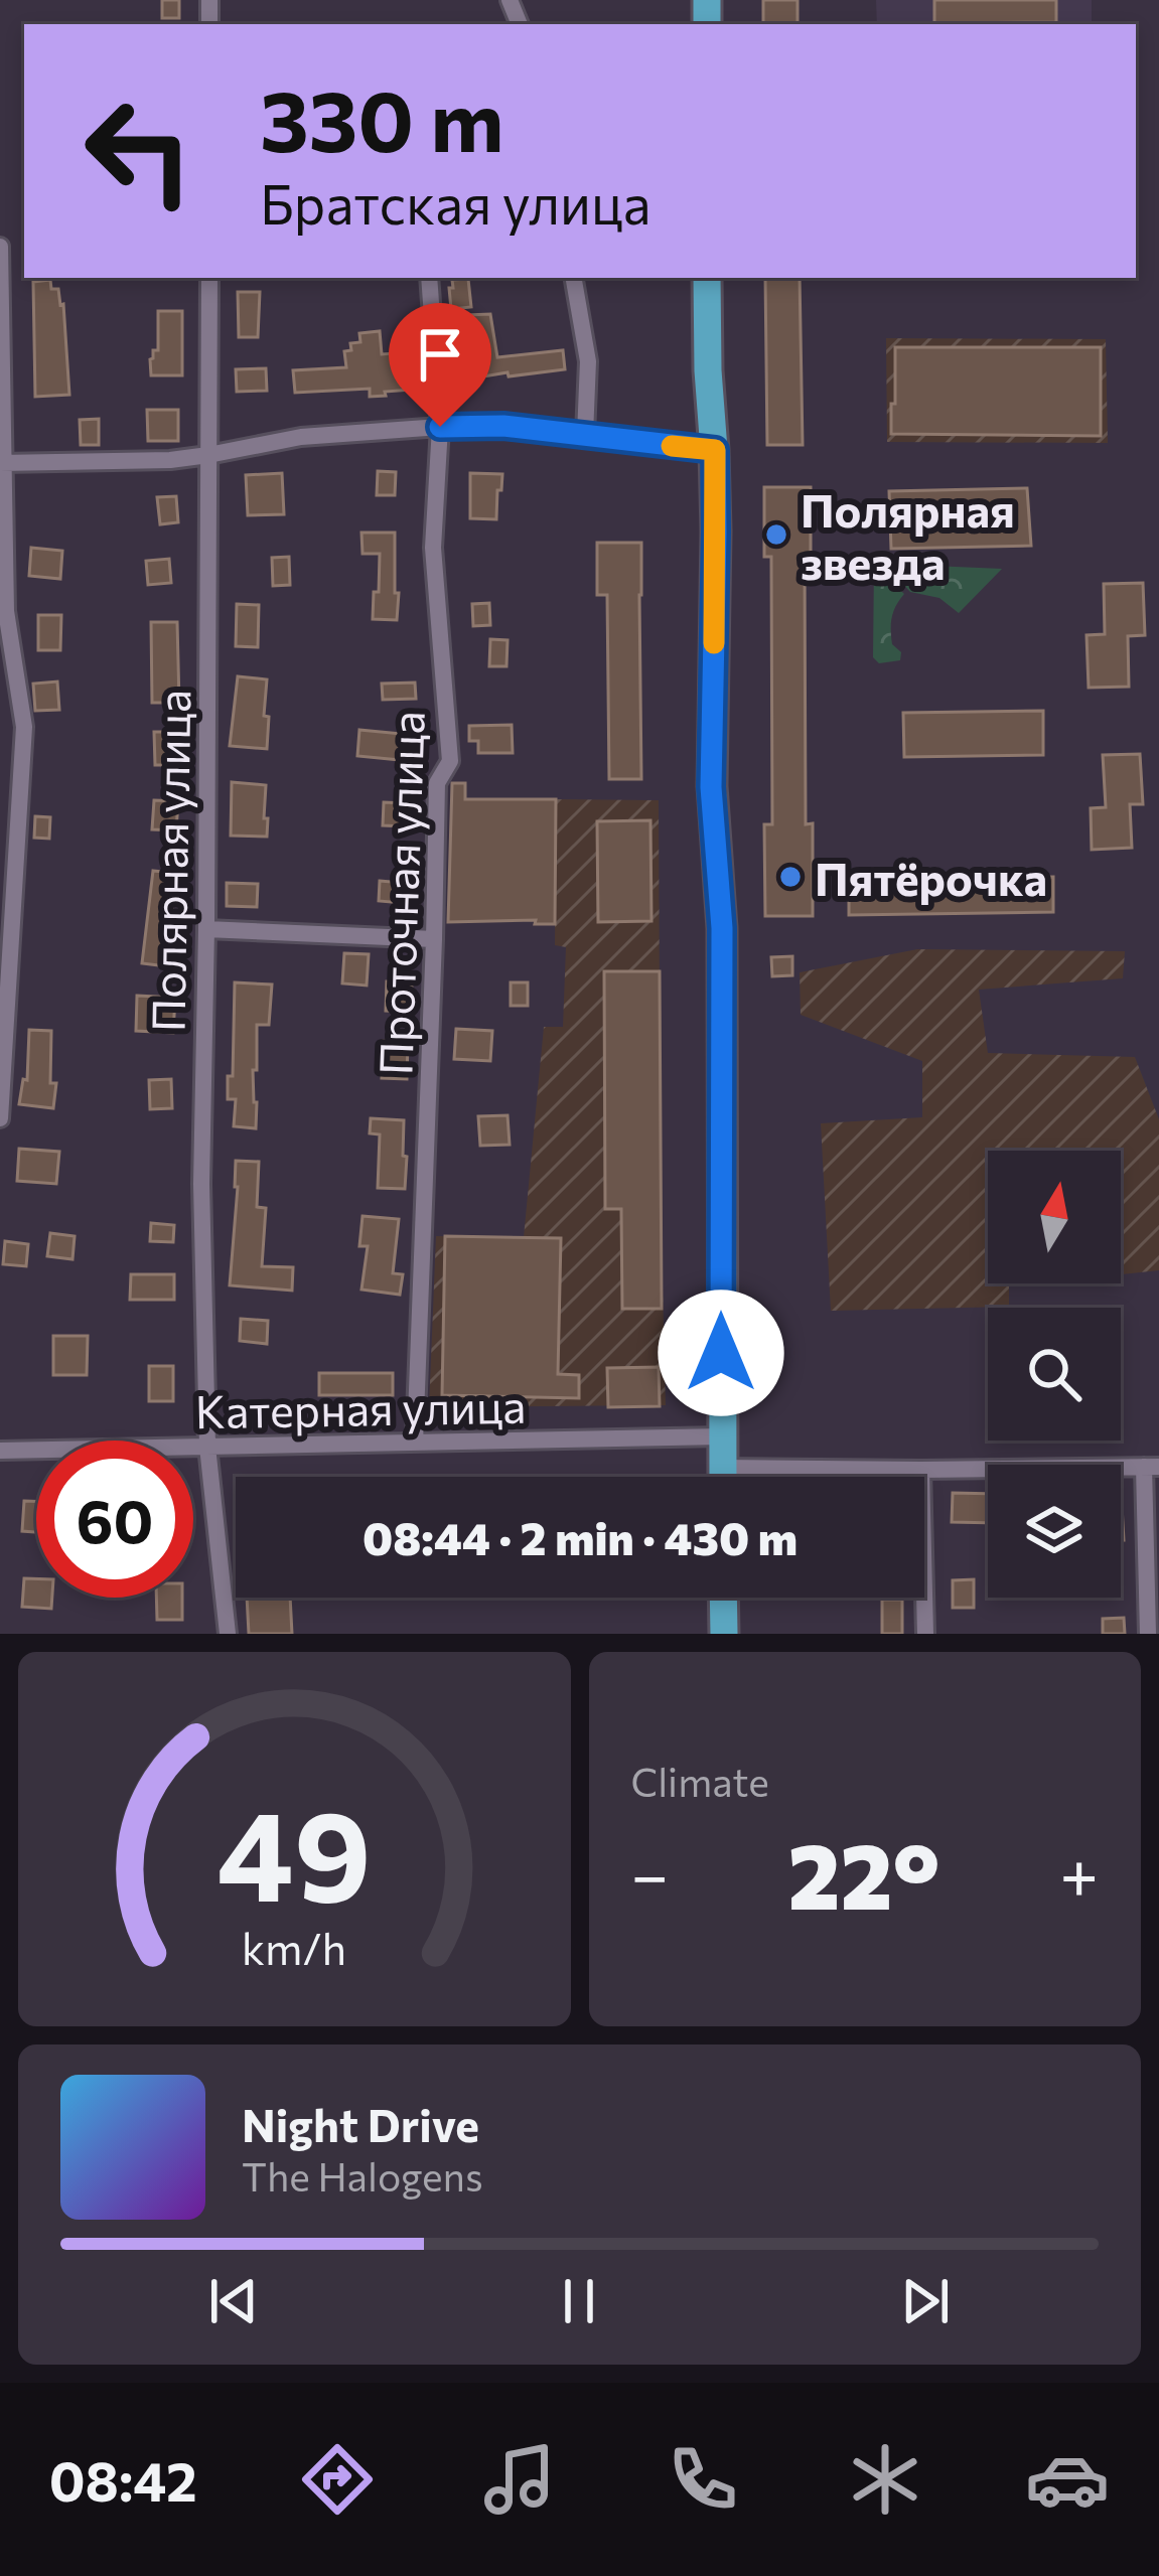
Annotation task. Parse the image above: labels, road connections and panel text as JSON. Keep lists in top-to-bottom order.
{
  "streets": {
    "street": ["Полярная улица", "Проточная улица", "Катерная улица"]
  },
  "crossings": [
    ["Полярная улица", "Катерная улица"],
    ["Проточная улица", "Катерная улица"]
  ],
  "places": ["Полярная звезда", "Пятёрочка"],
  "north": "top",
  "page": {
    "turn": ["330 m", "Братская улица"],
    "limit": "60",
    "trip": "08:44 · 2 min · 430 m",
    "tile": "Climate",
    "heat": ["−", "22°", "+"],
    "song": ["Night Drive", "The Halogens"],
    "tabs": "08:42",
    "gauge": ["49", "km/h"]
  }
}
